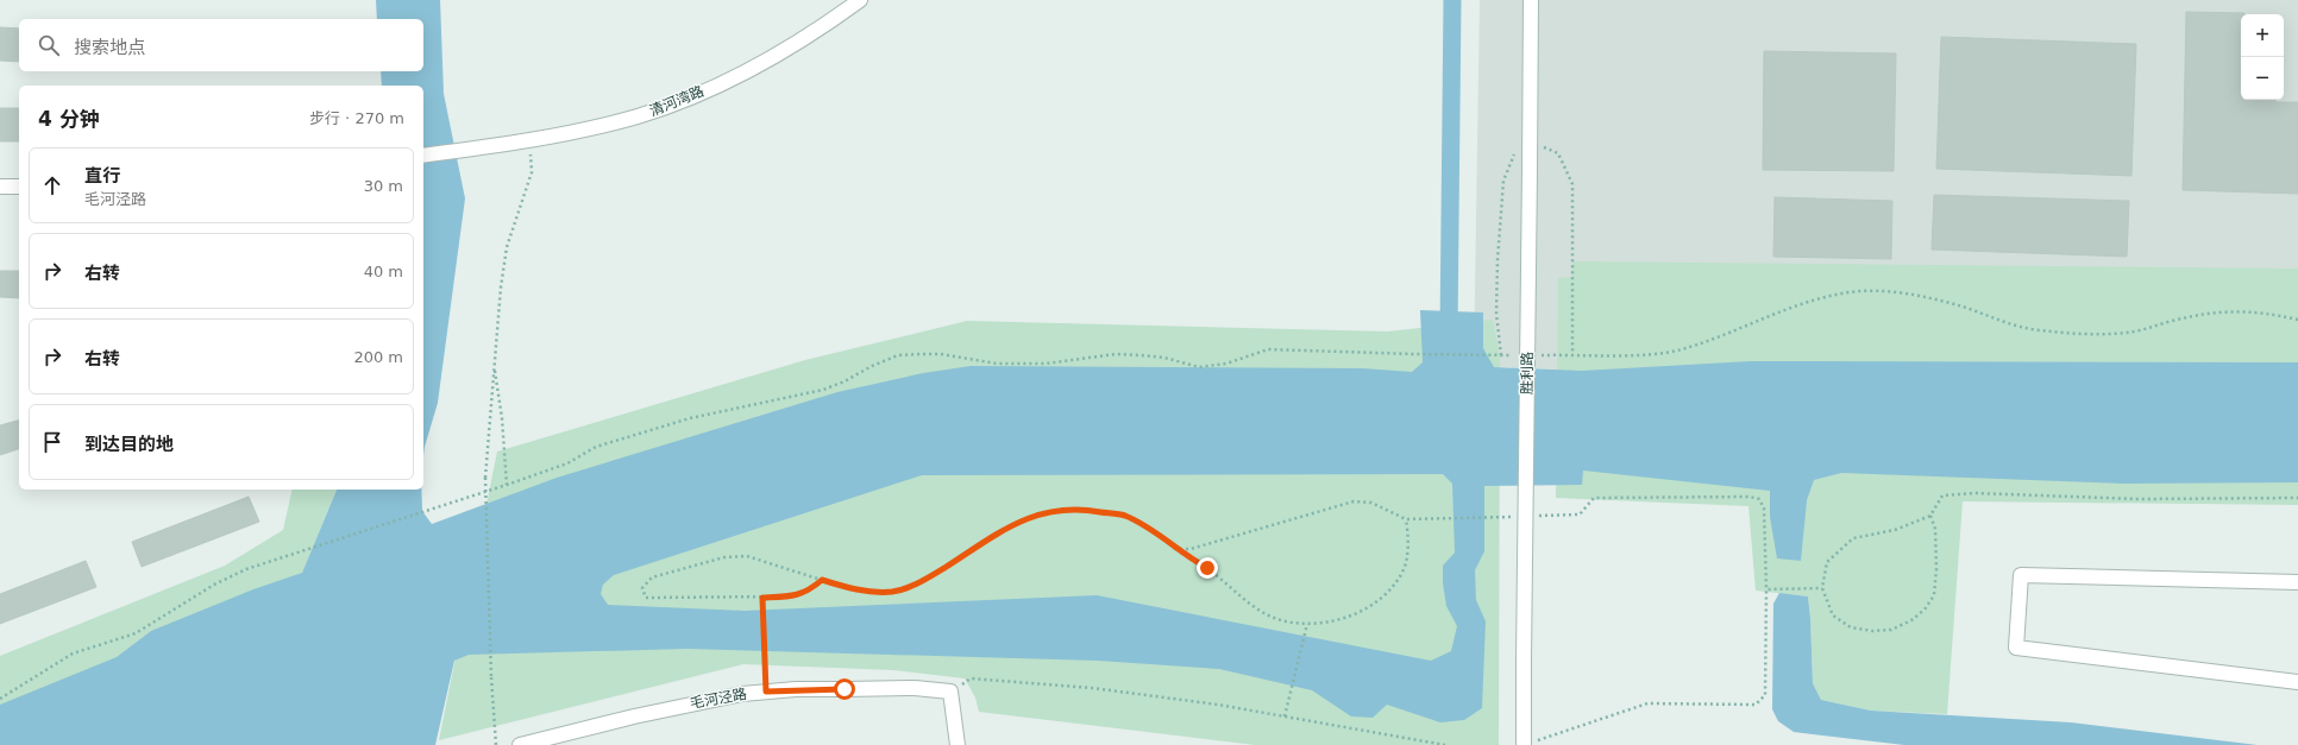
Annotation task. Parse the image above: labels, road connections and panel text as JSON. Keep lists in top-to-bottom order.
{
  "streets": {
    "street": ["清河湾路", "胜利路", "毛河泾路"]
  },
  "page": {
    "map_buttons": ["+", "−"],
    "search": "搜索地点",
    "heading": ["4 分钟", "步行 · 270 m"],
    "list": [
      ["直行", "毛河泾路", "30 m"],
      ["右转", "40 m"],
      ["右转", "200 m"],
      "到达目的地"
    ]
  }
}
